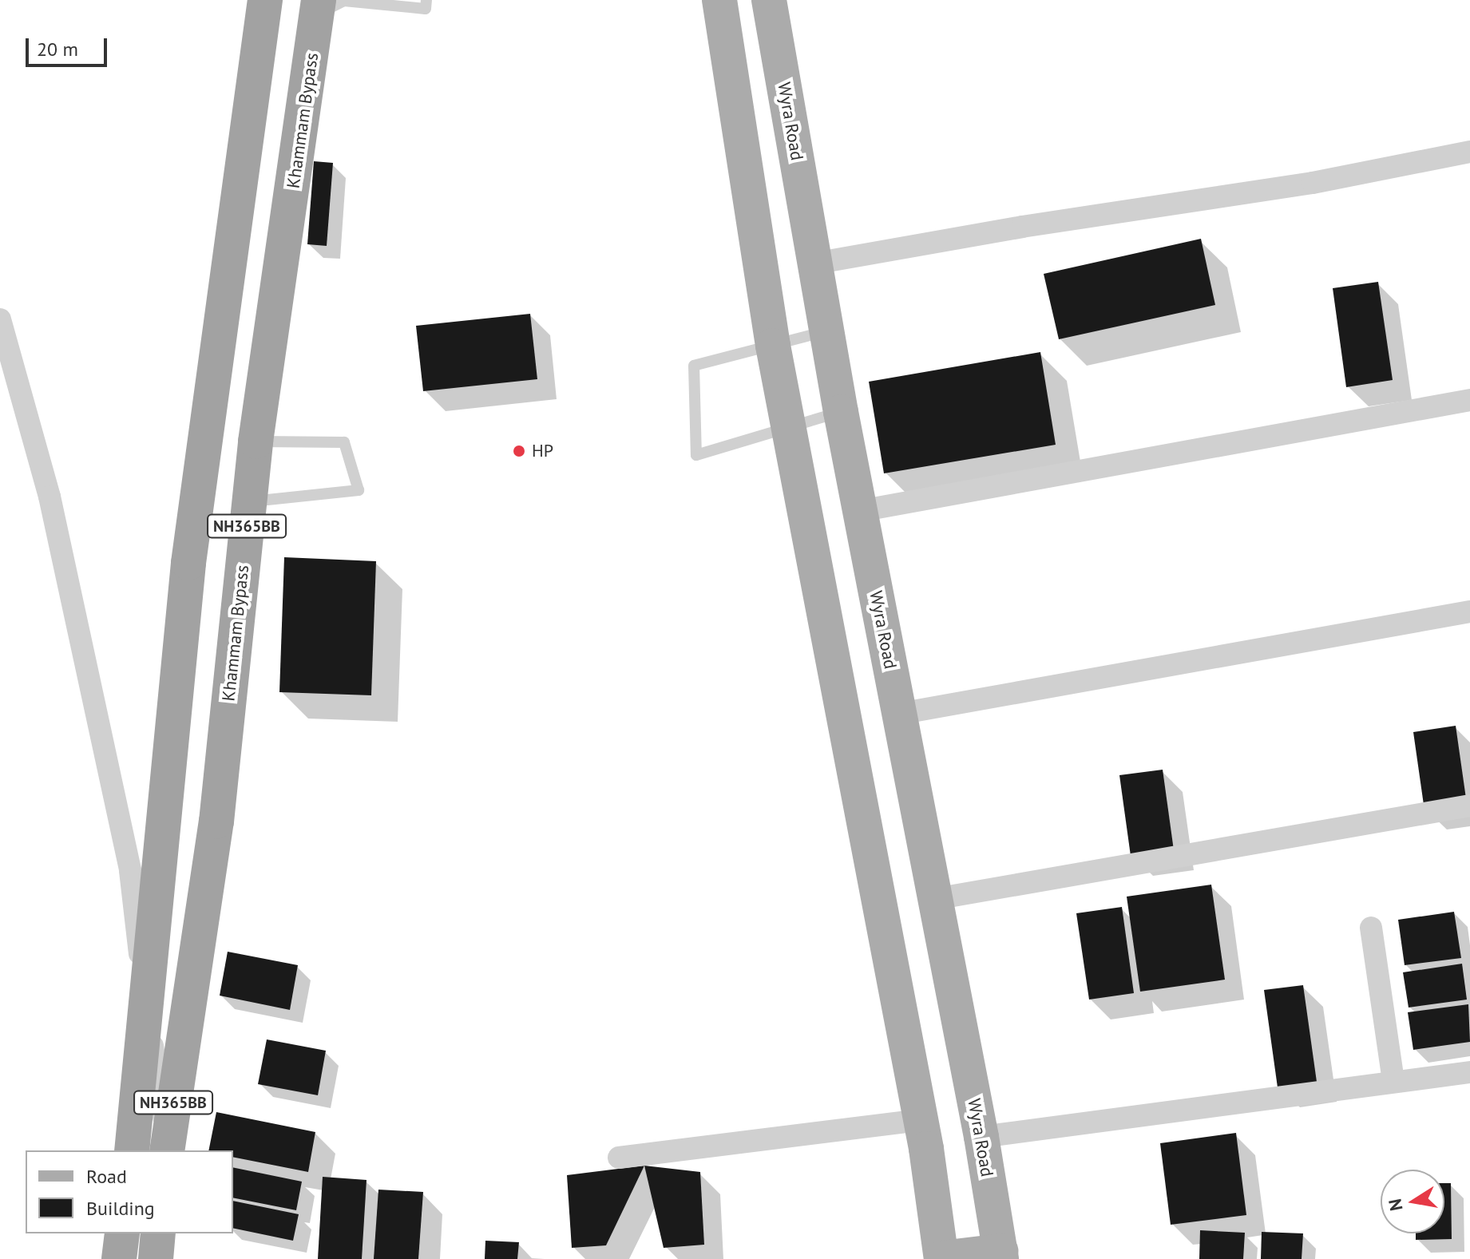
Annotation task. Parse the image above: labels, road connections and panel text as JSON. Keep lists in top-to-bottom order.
{
  "streets": {
    "highway": ["Khammam Bypass", "NH365BB"],
    "main road": ["Wyra Road"]
  },
  "places": ["HP"],
  "legend": ["Road", "Building"],
  "scale_bar": "20 m",
  "north": "left"
}
